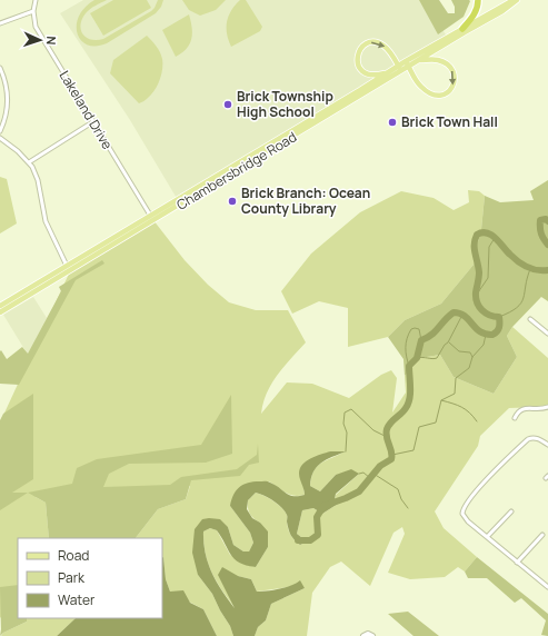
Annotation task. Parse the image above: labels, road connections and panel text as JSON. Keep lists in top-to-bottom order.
{
  "streets": {
    "main road": ["Chambersbridge Road"],
    "street": ["Lakeland Drive"]
  },
  "crossings": [
    ["Lakeland Drive", "Chambersbridge Road"]
  ],
  "places": ["Brick Township High School", "Brick Town Hall", "Brick Branch: Ocean County Library"],
  "legend": ["Road", "Park", "Water"],
  "north": "right"
}
